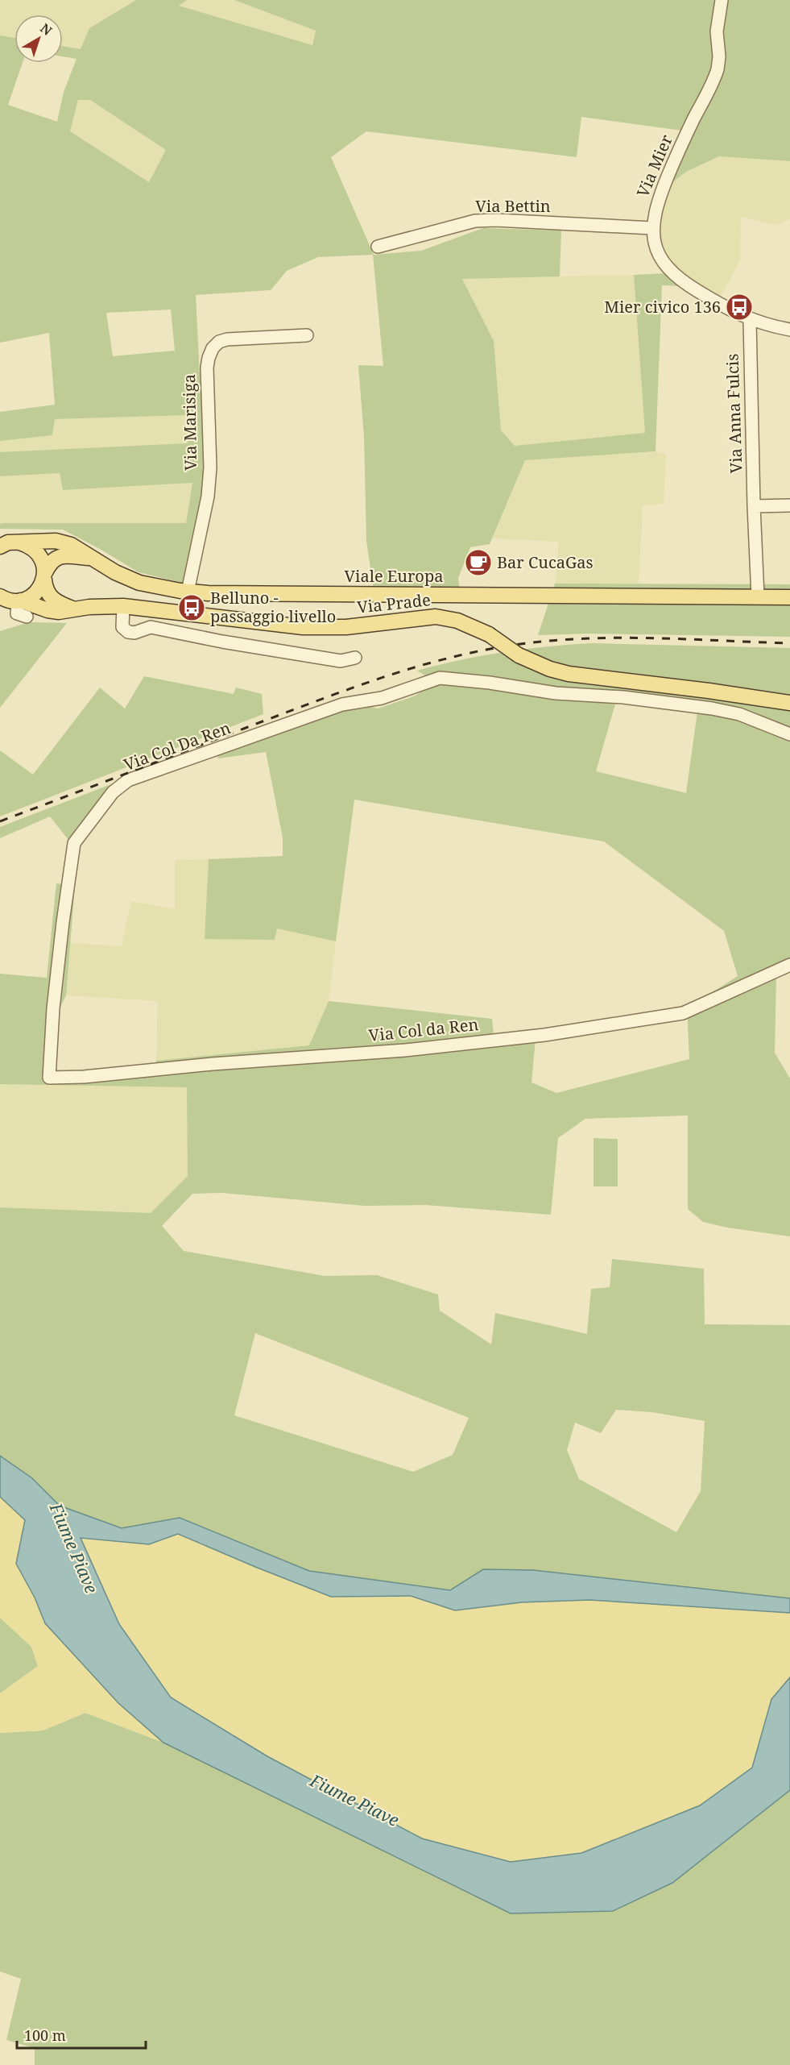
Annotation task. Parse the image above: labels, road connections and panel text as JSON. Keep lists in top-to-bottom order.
{
  "streets": {
    "main road": ["Viale Europa", "Via Prade"],
    "street": [
      "Via Mier",
      "Via Bettin",
      "Via Anna Fulcis",
      "Via Marisiga",
      "Via Col Da Ren",
      "Via Col da Ren"
    ]
  },
  "crossings": [
    ["Via Mier", "Via Bettin"],
    ["Via Mier", "Via Anna Fulcis"],
    ["Via Anna Fulcis", "Viale Europa"],
    ["Via Marisiga", "Viale Europa"],
    ["Viale Europa", "Via Prade"],
    ["Via Col Da Ren", "Via Col da Ren"]
  ],
  "water": ["Fiume Piave"],
  "places": {
    "bus stop": ["Mier civico 136", "Belluno - passaggio livello"],
    "cafe": ["Bar CucaGas"]
  },
  "scale_bar": "100 m",
  "north": "top right"
}
